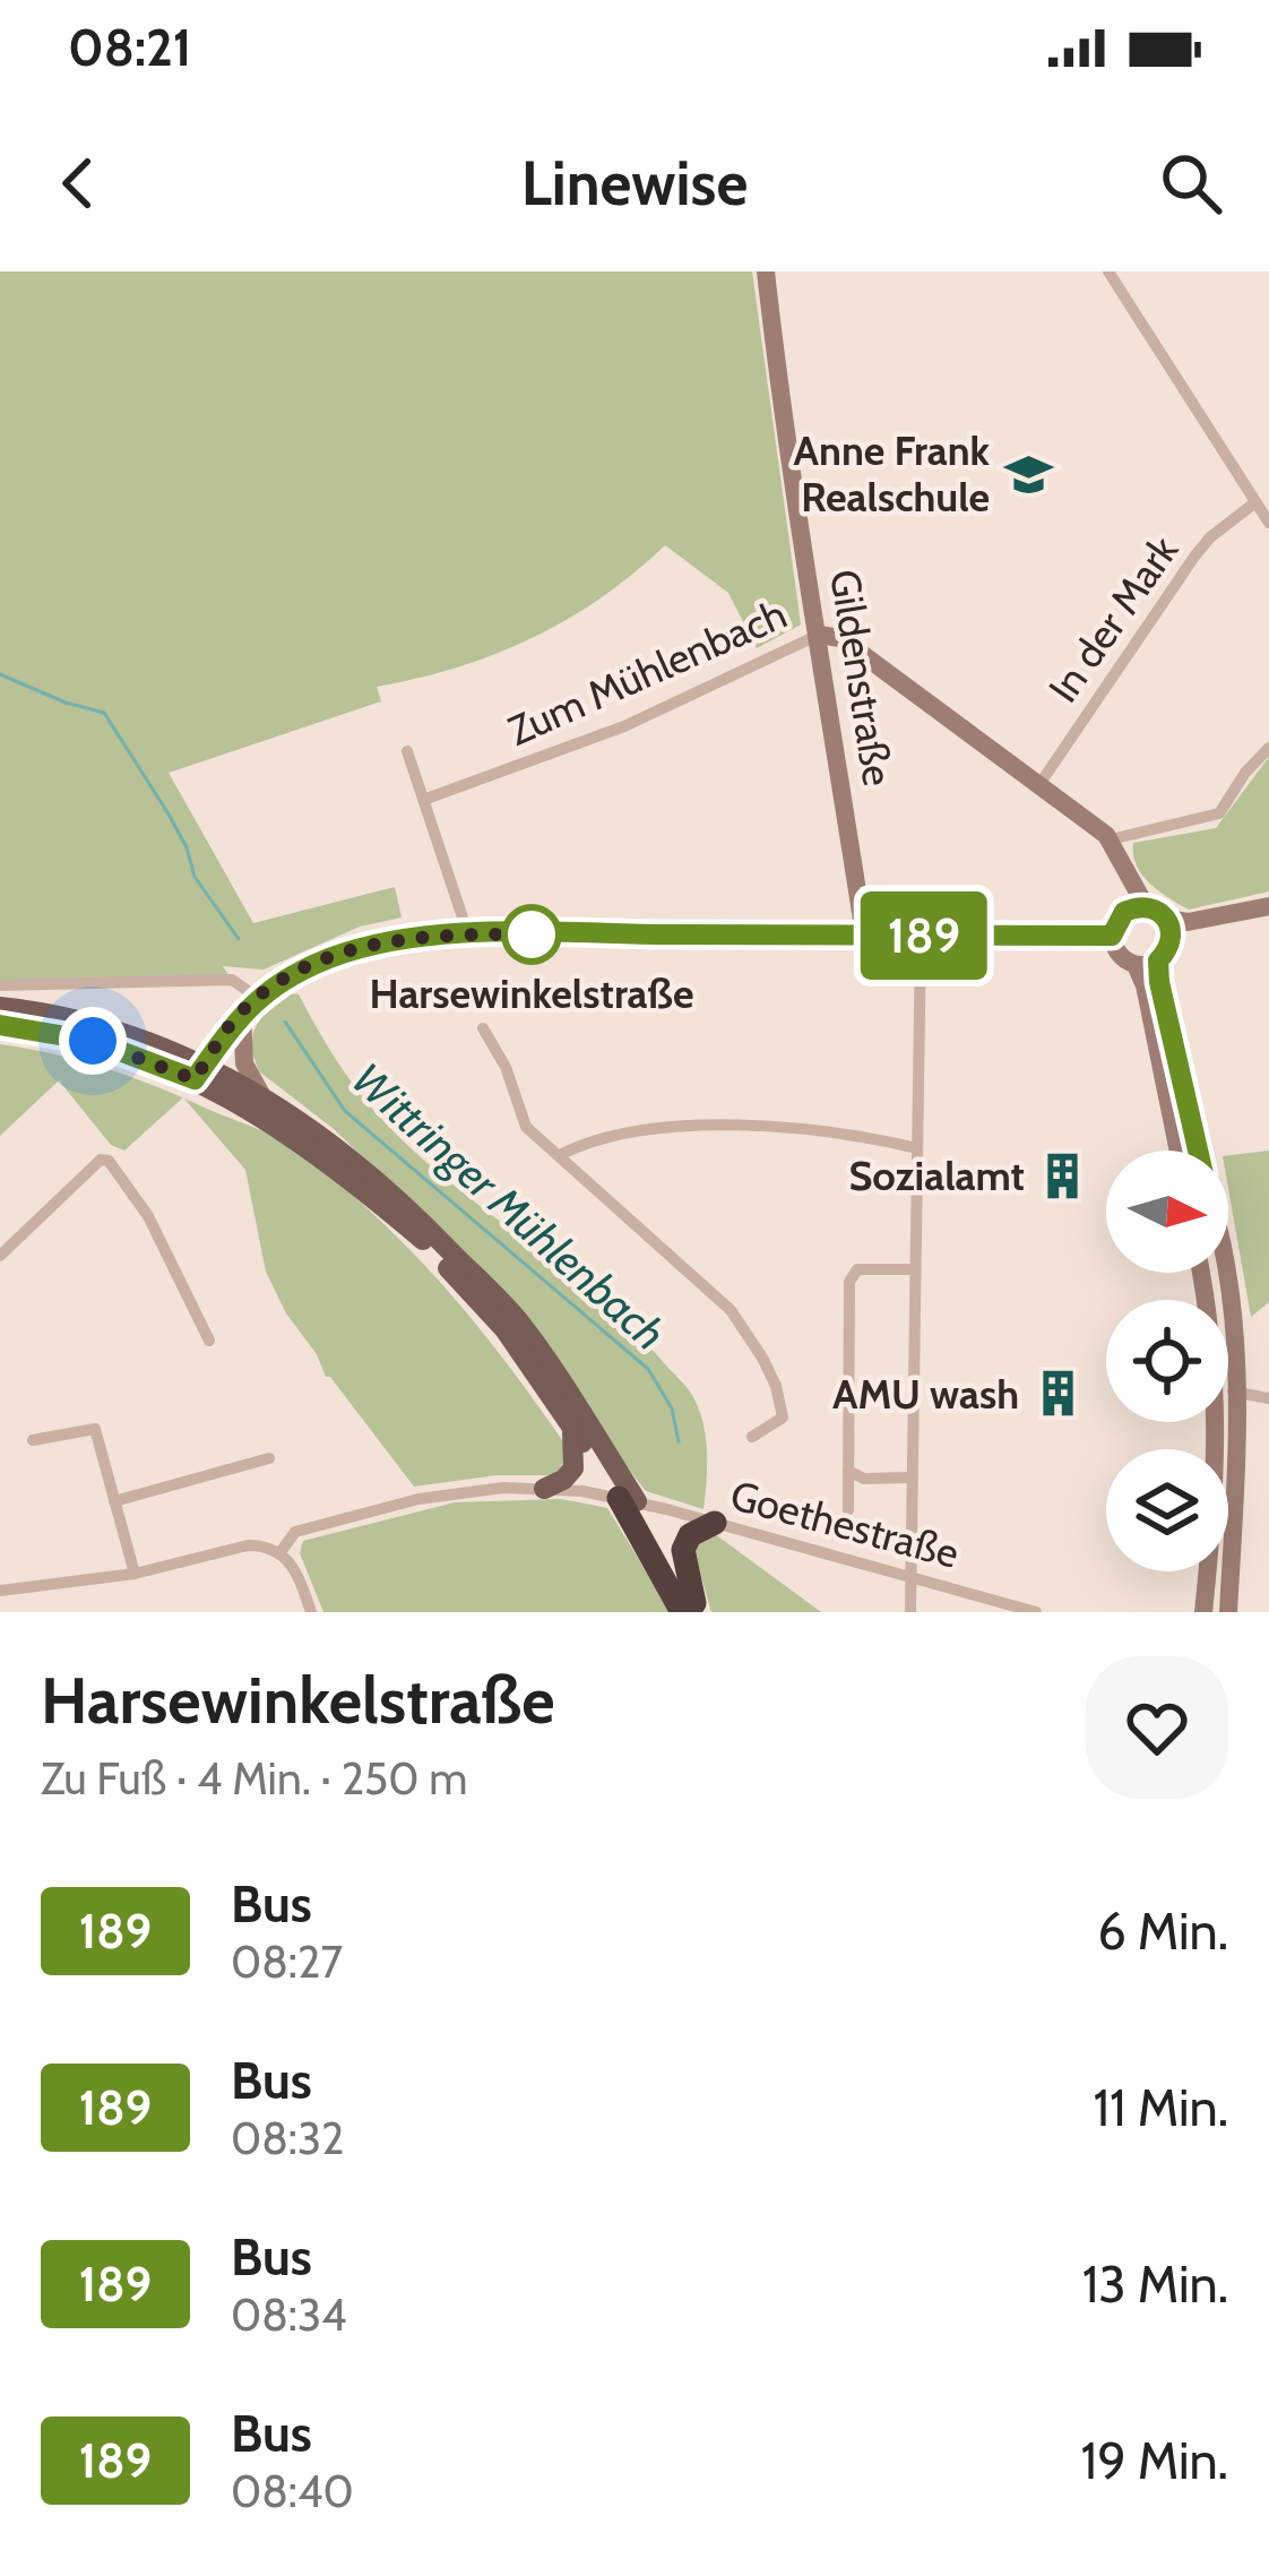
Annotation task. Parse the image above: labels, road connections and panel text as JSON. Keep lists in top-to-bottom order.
{
  "streets": {
    "main road": ["Gildenstraße"],
    "street": ["In der Mark", "Zum Mühlenbach", "Goethestraße"]
  },
  "crossings": [
    ["Zum Mühlenbach", "Gildenstraße"]
  ],
  "water": ["Wittringer Mühlenbach"],
  "places": {
    "school or university": ["Anne Frank Realschule"],
    "other": ["Harsewinkelstraße"],
    "building": ["Sozialamt", "AMU wash"]
  },
  "lines": ["bus line 189"],
  "north": "right",
  "page": {
    "status": "08:21",
    "header": "Linewise",
    "on_map": "189",
    "heading": ["Harsewinkelstraße", "Zu Fuß · 4 Min. · 250 m"],
    "list": [
      {
        "mark": "189",
        "name": "Bus",
        "note": "08:27",
        "value": "6 Min."
      },
      {
        "mark": "189",
        "name": "Bus",
        "note": "08:32",
        "value": "11 Min."
      },
      {
        "mark": "189",
        "name": "Bus",
        "note": "08:34",
        "value": "13 Min."
      },
      {
        "mark": "189",
        "name": "Bus",
        "note": "08:40",
        "value": "19 Min."
      }
    ]
  }
}
